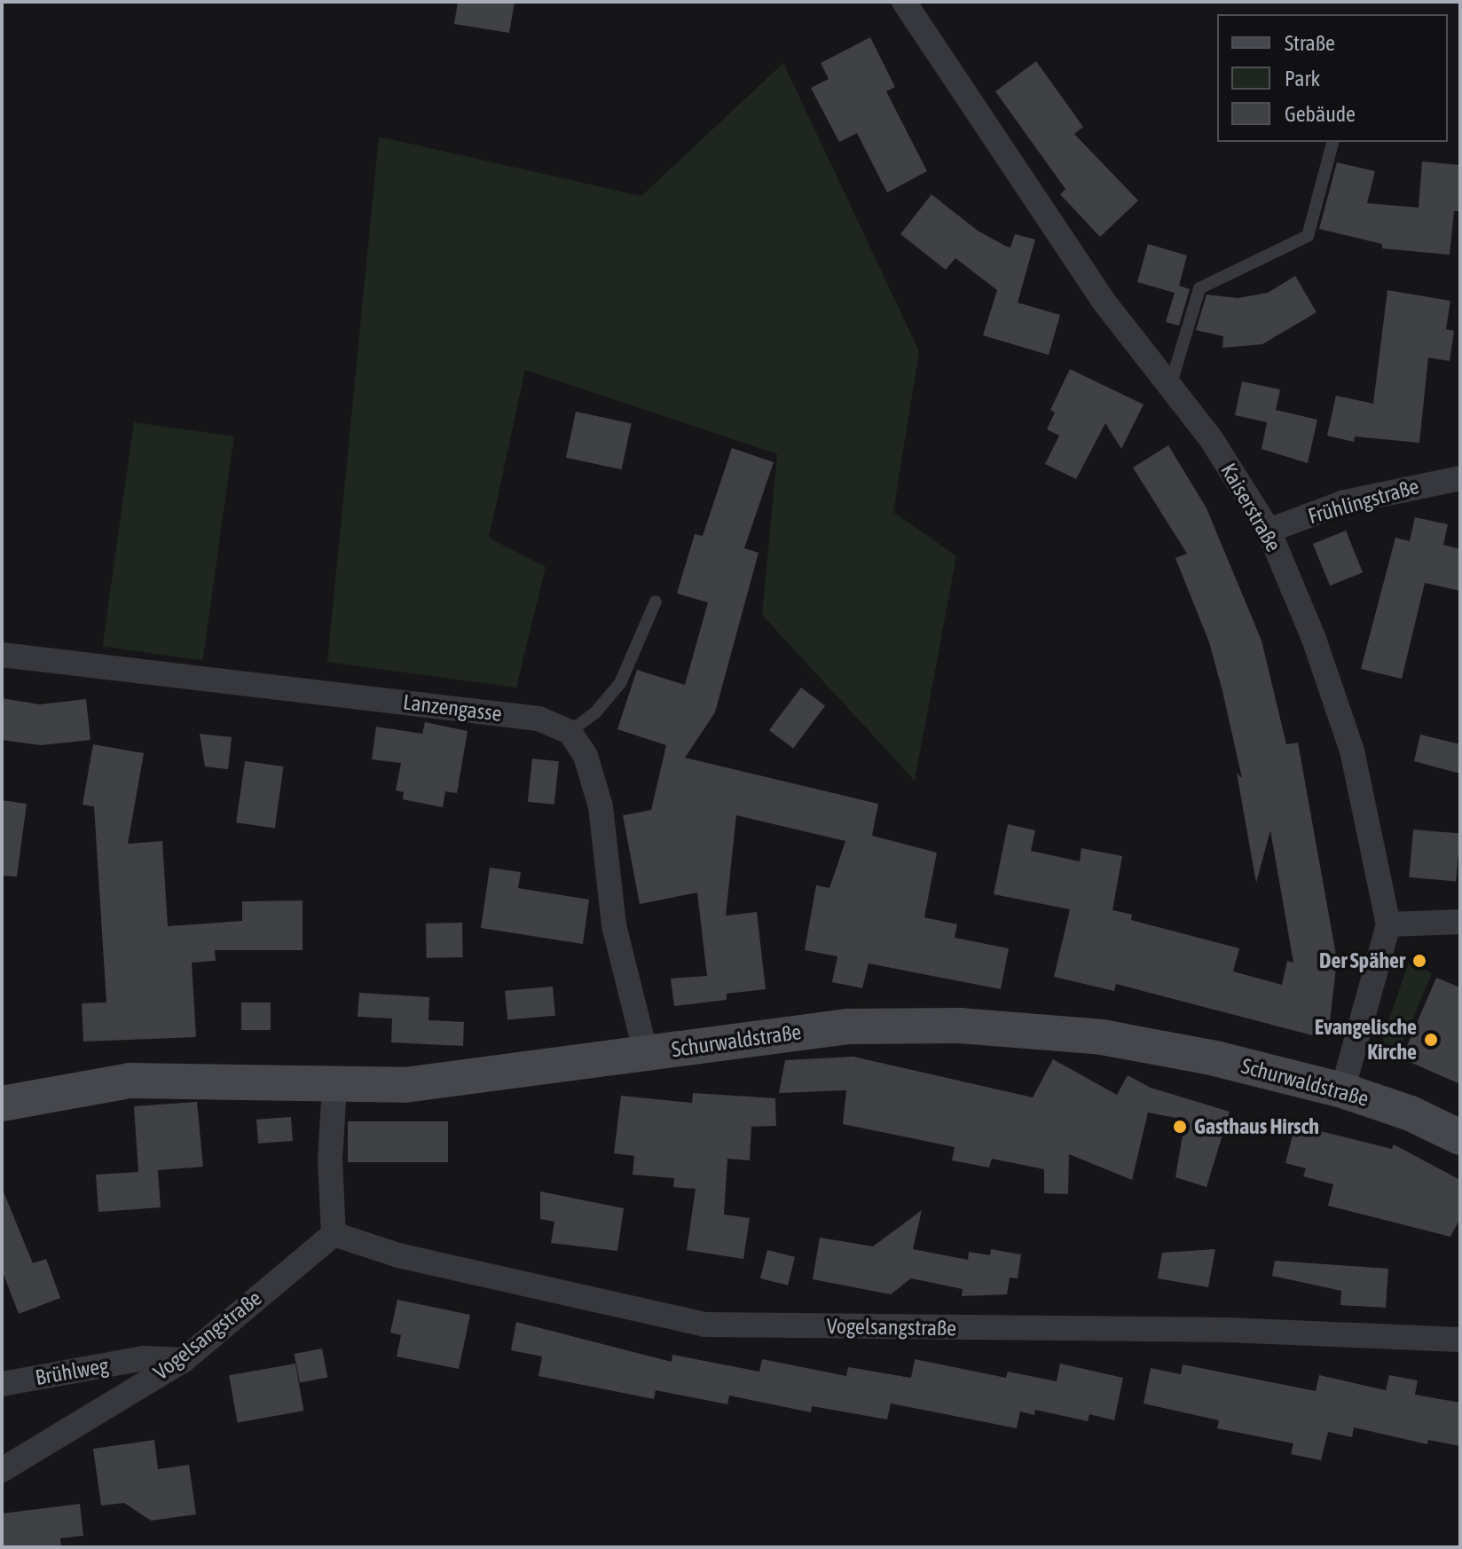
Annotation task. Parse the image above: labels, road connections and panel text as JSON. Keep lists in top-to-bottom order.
{
  "streets": {
    "main road": ["Schurwaldstraße"],
    "street": [
      "Frühlingstraße",
      "Kaiserstraße",
      "Lanzengasse",
      "Vogelsangstraße",
      "Brühlweg"
    ]
  },
  "crossings": [
    ["Frühlingstraße", "Kaiserstraße"],
    ["Kaiserstraße", "Schurwaldstraße"],
    ["Vogelsangstraße", "Brühlweg"]
  ],
  "places": ["Der Späher", "Evangelische Kirche", "Gasthaus Hirsch"],
  "legend": ["Straße", "Park", "Gebäude"]
}
